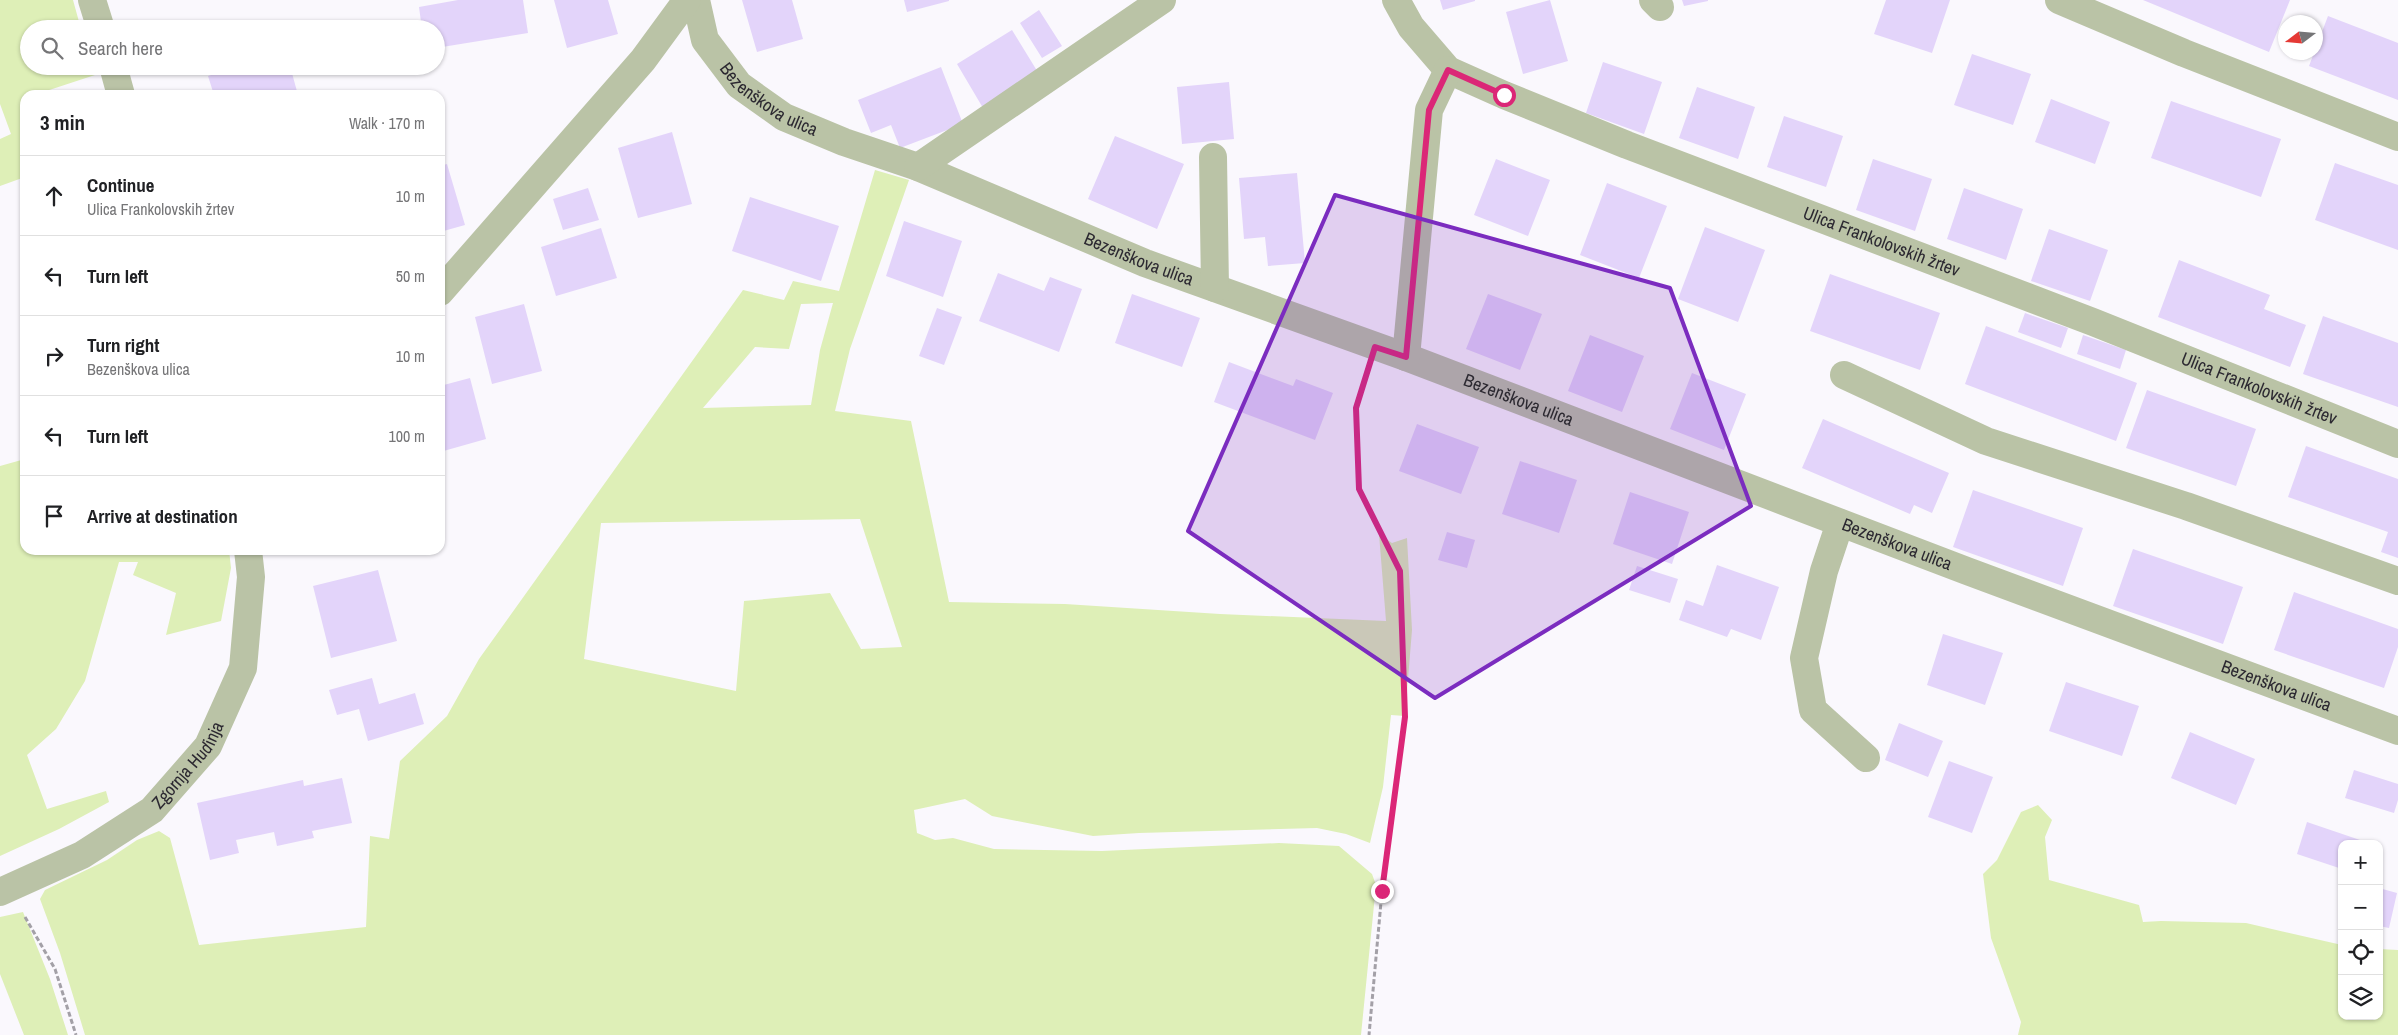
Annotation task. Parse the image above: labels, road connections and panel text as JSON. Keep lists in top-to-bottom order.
{
  "streets": {
    "street": ["Bezenškova ulica", "Ulica Frankolovskih žrtev", "Zgornja Hudinja"]
  },
  "north": "left",
  "page": {
    "search": "Search here",
    "heading": ["3 min", "Walk · 170 m"],
    "list": [
      ["Continue", "Ulica Frankolovskih žrtev", "10 m"],
      ["Turn left", "50 m"],
      ["Turn right", "Bezenškova ulica", "10 m"],
      ["Turn left", "100 m"],
      "Arrive at destination"
    ],
    "map_buttons": ["+", "−"]
  }
}
